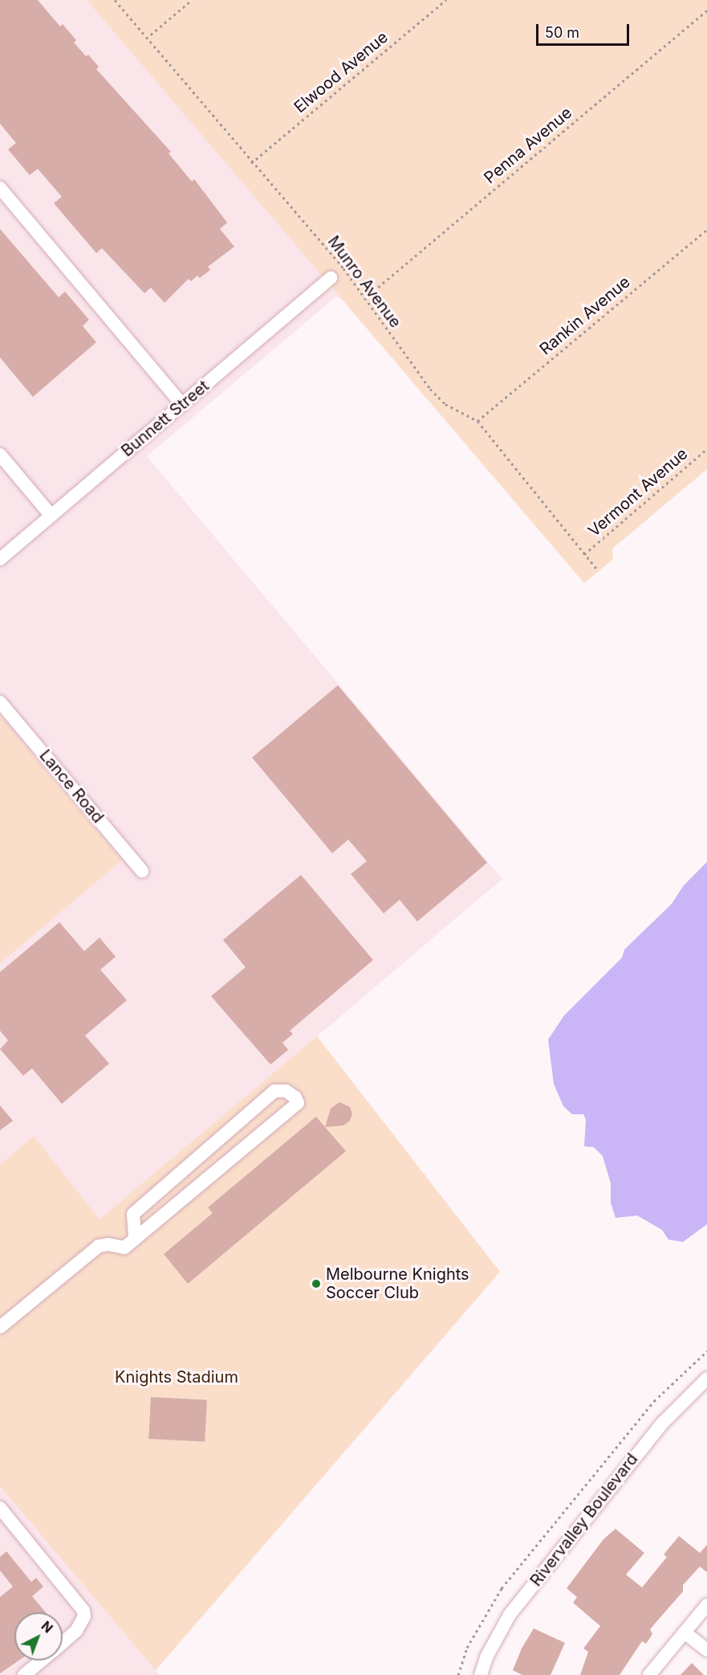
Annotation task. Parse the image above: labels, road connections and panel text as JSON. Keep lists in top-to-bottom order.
{
  "streets": {
    "street": ["Bunnett Street", "Lance Road", "Rivervalley Boulevard"],
    "path": [
      "Elwood Avenue",
      "Penna Avenue",
      "Munro Avenue",
      "Rankin Avenue",
      "Vermont Avenue"
    ]
  },
  "crossings": [
    ["Elwood Avenue", "Munro Avenue"],
    ["Penna Avenue", "Munro Avenue"],
    ["Munro Avenue", "Rankin Avenue"],
    ["Munro Avenue", "Vermont Avenue"]
  ],
  "parks": ["Knights Stadium"],
  "places": ["Melbourne Knights Soccer Club"],
  "scale_bar": "50 m",
  "north": "top right"
}
